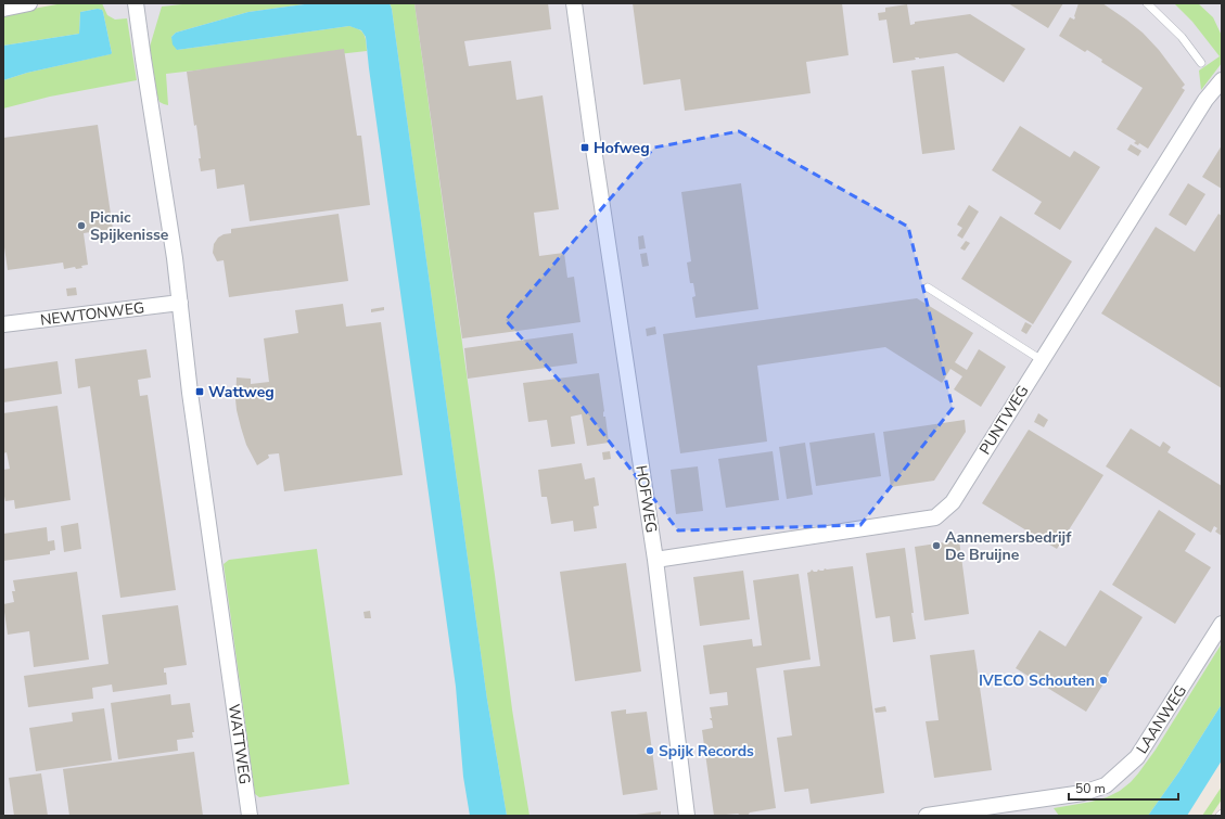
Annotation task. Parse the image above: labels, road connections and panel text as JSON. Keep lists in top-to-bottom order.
{
  "streets": {
    "street": [
      "NEWTONWEG",
      "PUNTWEG",
      "HOFWEG",
      "LAANWEG",
      "WATTWEG"
    ]
  },
  "crossings": [
    ["NEWTONWEG", "WATTWEG"],
    ["PUNTWEG", "HOFWEG"]
  ],
  "places": {
    "transit": ["Hofweg", "Wattweg"],
    "other": [
      "Picnic Spijkenisse",
      "Aannemersbedrijf De Bruijne",
      "IVECO Schouten",
      "Spijk Records"
    ]
  },
  "scale_bar": "50 m"
}
